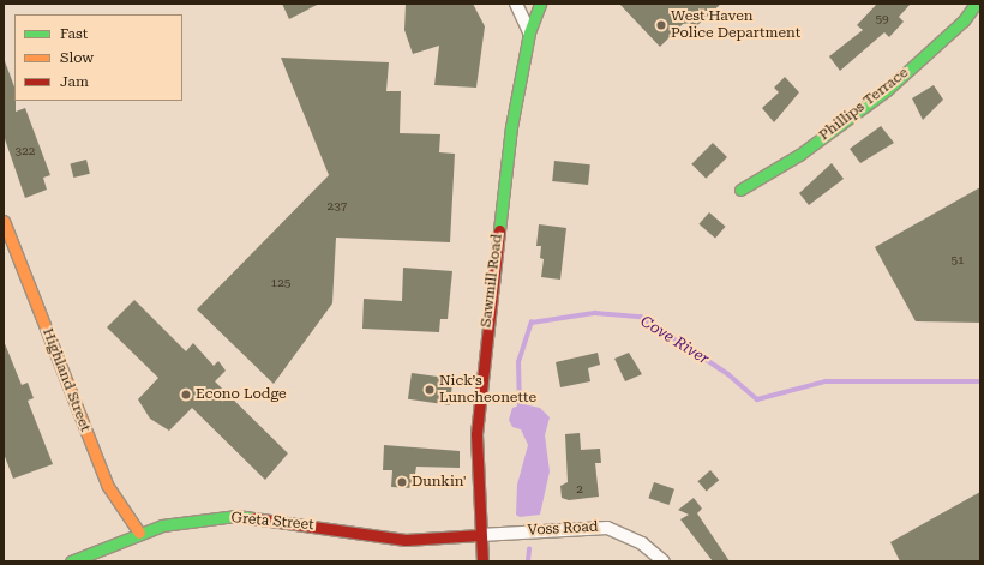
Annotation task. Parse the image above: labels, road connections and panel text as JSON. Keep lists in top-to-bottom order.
{
  "streets": {
    "street": [
      "Phillips Terrace",
      "Sawmill Road",
      "Highland Street",
      "Greta Street",
      "Voss Road"
    ]
  },
  "crossings": [
    ["Sawmill Road", "Greta Street"],
    ["Sawmill Road", "Voss Road"],
    ["Highland Street", "Greta Street"],
    ["Greta Street", "Voss Road"]
  ],
  "water": ["Cove River"],
  "places": [
    "West Haven Police Department",
    "Nick’s Luncheonette",
    "Econo Lodge",
    "Dunkin'"
  ],
  "house_numbers": [
    "59",
    "322",
    "237",
    "51",
    "125",
    "2"
  ],
  "legend": ["Fast", "Slow", "Jam"]
}
